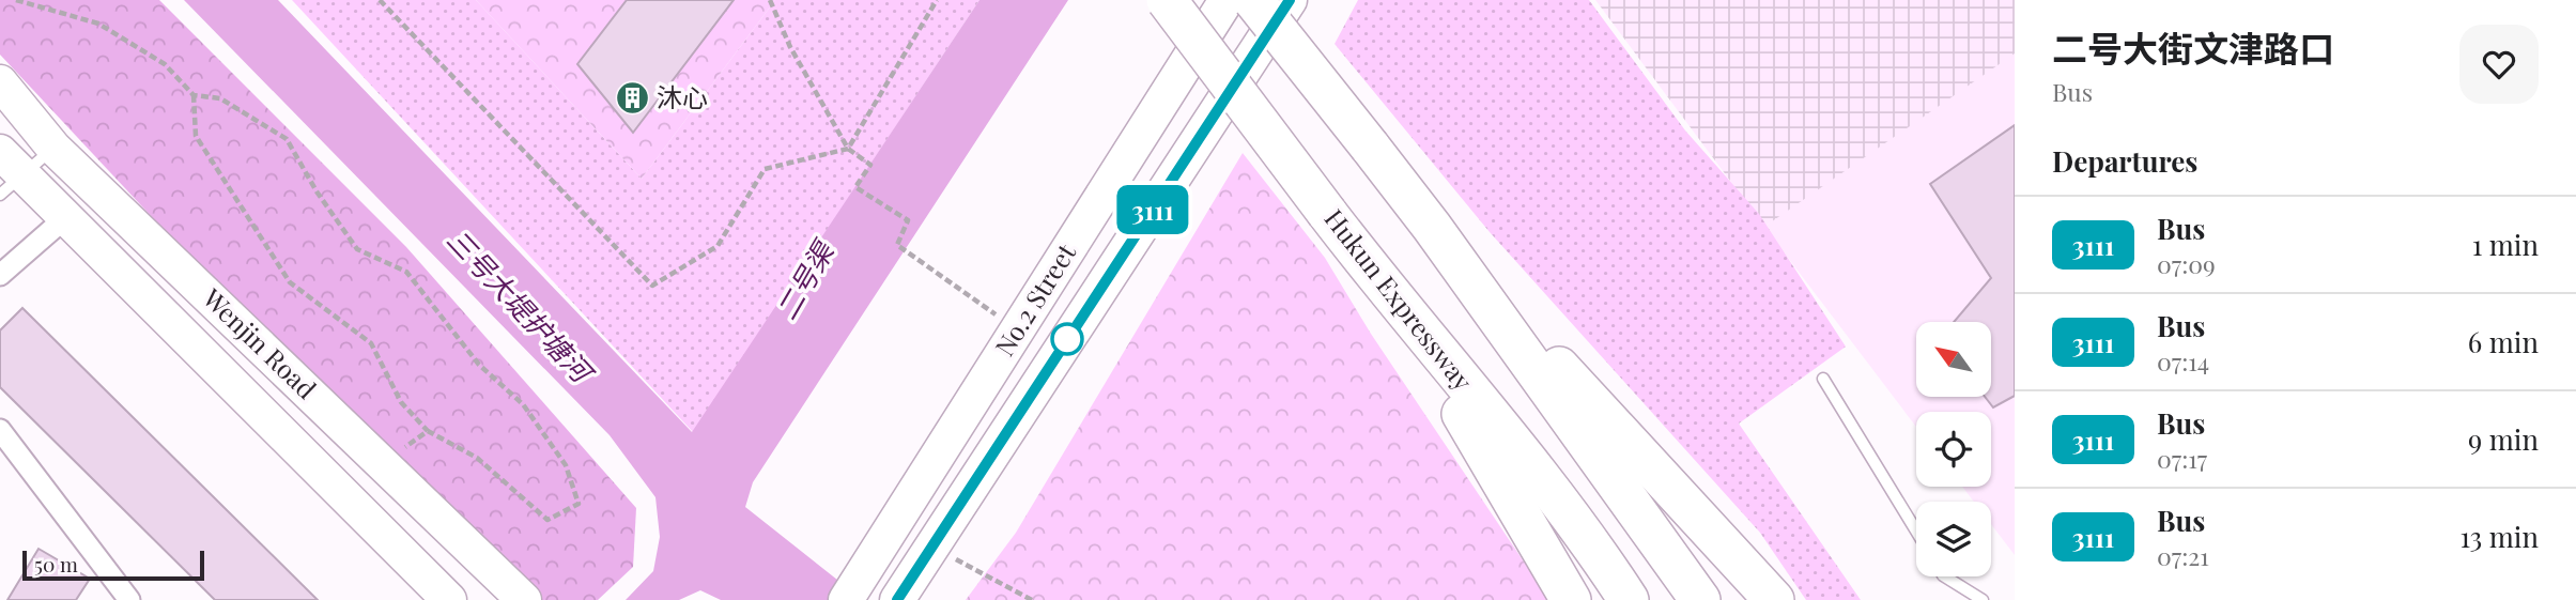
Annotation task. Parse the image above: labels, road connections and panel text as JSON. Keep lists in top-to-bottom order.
{
  "streets": {
    "highway": ["Hukun Expressway"],
    "main road": ["No.2 Street", "Wenjin Road"]
  },
  "water": ["二号渠", "三号大堤护塘河"],
  "places": {
    "building": ["沐心"]
  },
  "lines": ["bus line 3111"],
  "scale_bar": "50 m",
  "north": "top left",
  "page": {
    "on_map": "3111",
    "heading": [
      ["二号大街文津路口", "Bus"],
      "Departures"
    ],
    "list": [
      {
        "mark": "3111",
        "name": "Bus",
        "note": "07:09",
        "value": "1 min"
      },
      {
        "mark": "3111",
        "name": "Bus",
        "note": "07:14",
        "value": "6 min"
      },
      {
        "mark": "3111",
        "name": "Bus",
        "note": "07:17",
        "value": "9 min"
      },
      {
        "mark": "3111",
        "name": "Bus",
        "note": "07:21",
        "value": "13 min"
      }
    ],
    "scale": "50 m"
  }
}
